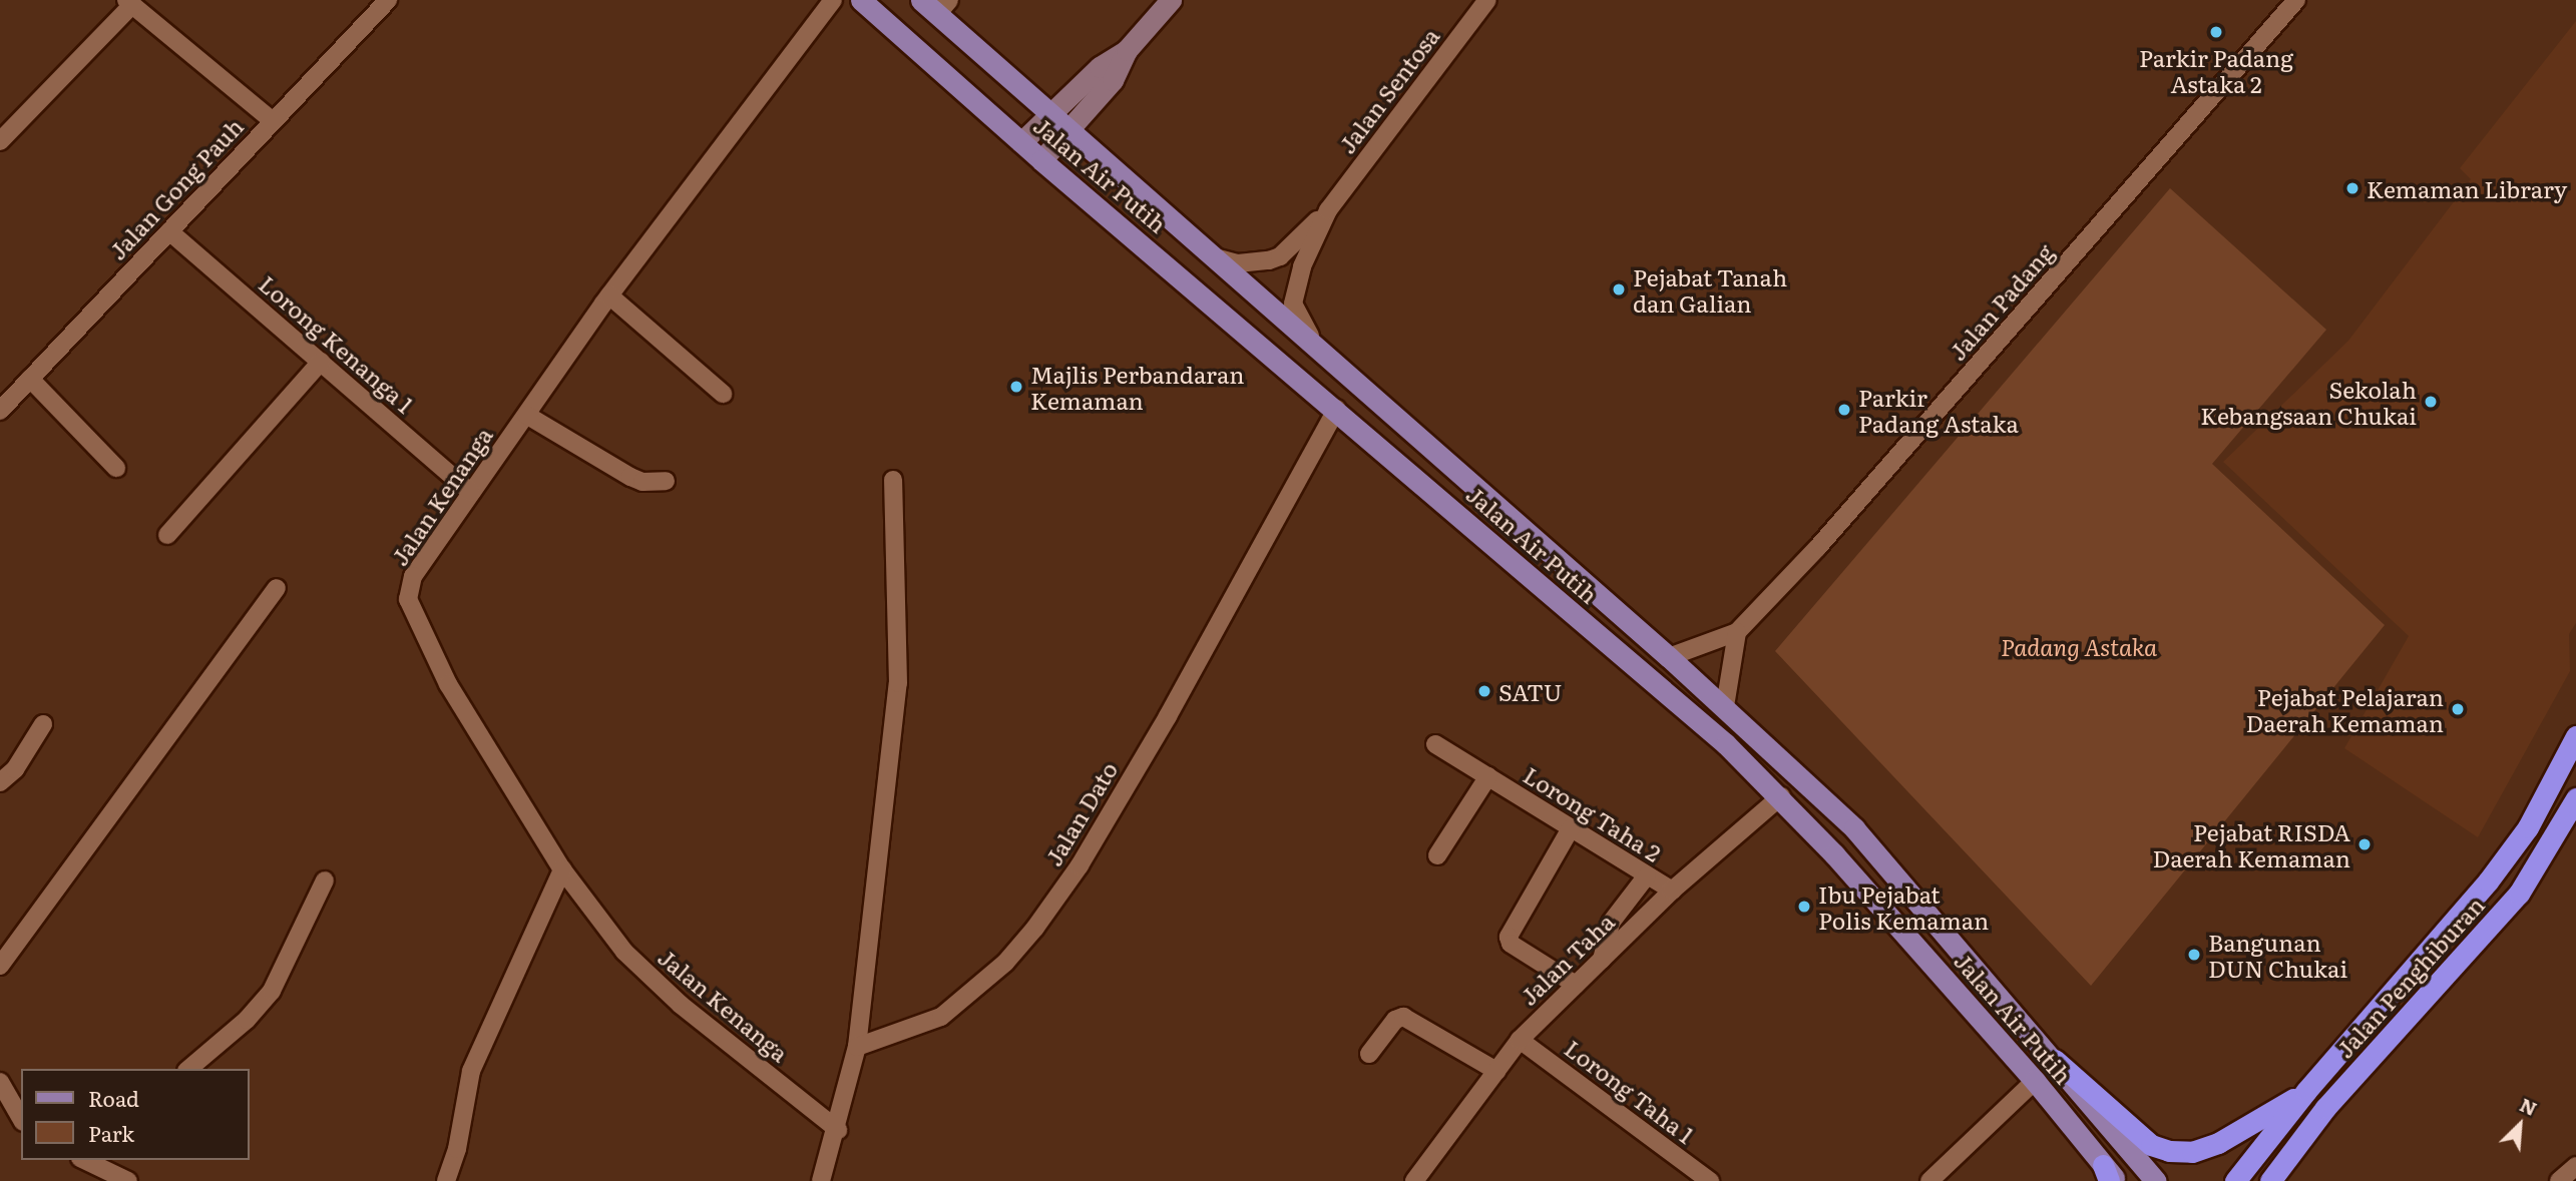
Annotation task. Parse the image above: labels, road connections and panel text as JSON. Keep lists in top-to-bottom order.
{
  "streets": {
    "highway": ["Jalan Penghiburan"],
    "main road": ["Jalan Air Putih"],
    "street": [
      "Jalan Sentosa",
      "Jalan Gong Pauh",
      "Jalan Padang",
      "Lorong Kenanga 1",
      "Jalan Kenanga",
      "Jalan Dato",
      "Lorong Taha 2",
      "Jalan Taha",
      "Lorong Taha 1"
    ]
  },
  "crossings": [
    ["Jalan Air Putih", "Jalan Dato"],
    ["Jalan Air Putih", "Jalan Taha"],
    ["Jalan Gong Pauh", "Lorong Kenanga 1"],
    ["Lorong Kenanga 1", "Jalan Kenanga"],
    ["Lorong Taha 2", "Jalan Taha"],
    ["Jalan Taha", "Lorong Taha 1"]
  ],
  "parks": ["Padang Astaka"],
  "places": [
    "Parkir Padang Astaka 2",
    "Kemaman Library",
    "Pejabat Tanah dan Galian",
    "Majlis Perbandaran Kemaman",
    "Sekolah Kebangsaan Chukai",
    "Parkir Padang Astaka",
    "SATU",
    "Pejabat Pelajaran Daerah Kemaman",
    "Pejabat RISDA Daerah Kemaman",
    "Ibu Pejabat Polis Kemaman",
    "Bangunan DUN Chukai"
  ],
  "legend": ["Road", "Park"],
  "north": "top right"
}
